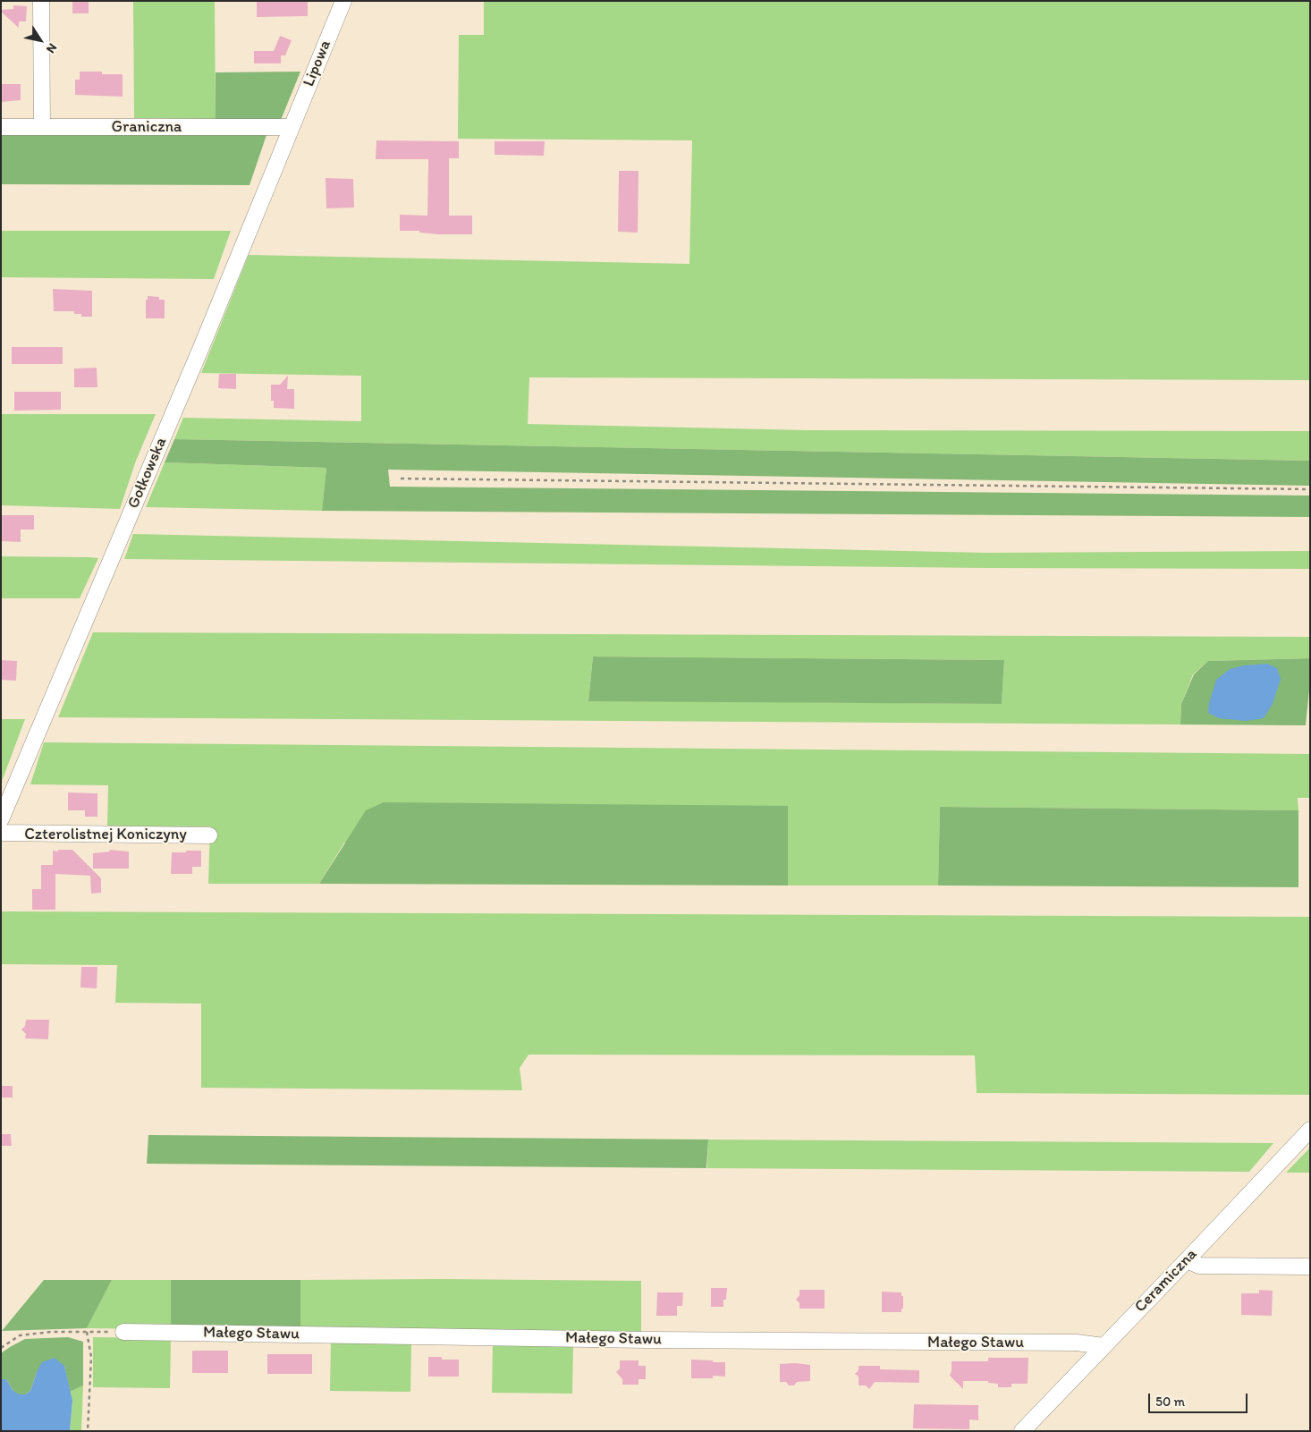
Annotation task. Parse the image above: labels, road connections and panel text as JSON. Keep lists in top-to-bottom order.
{
  "streets": {
    "street": [
      "Lipowa",
      "Graniczna",
      "Gołkowska",
      "Czterolistnej Koniczyny",
      "Ceramiczna",
      "Małego Stawu"
    ]
  },
  "crossings": [
    ["Lipowa", "Graniczna"],
    ["Lipowa", "Gołkowska"],
    ["Graniczna", "Gołkowska"],
    ["Ceramiczna", "Małego Stawu"]
  ],
  "scale_bar": "50 m",
  "north": "bottom right"
}
